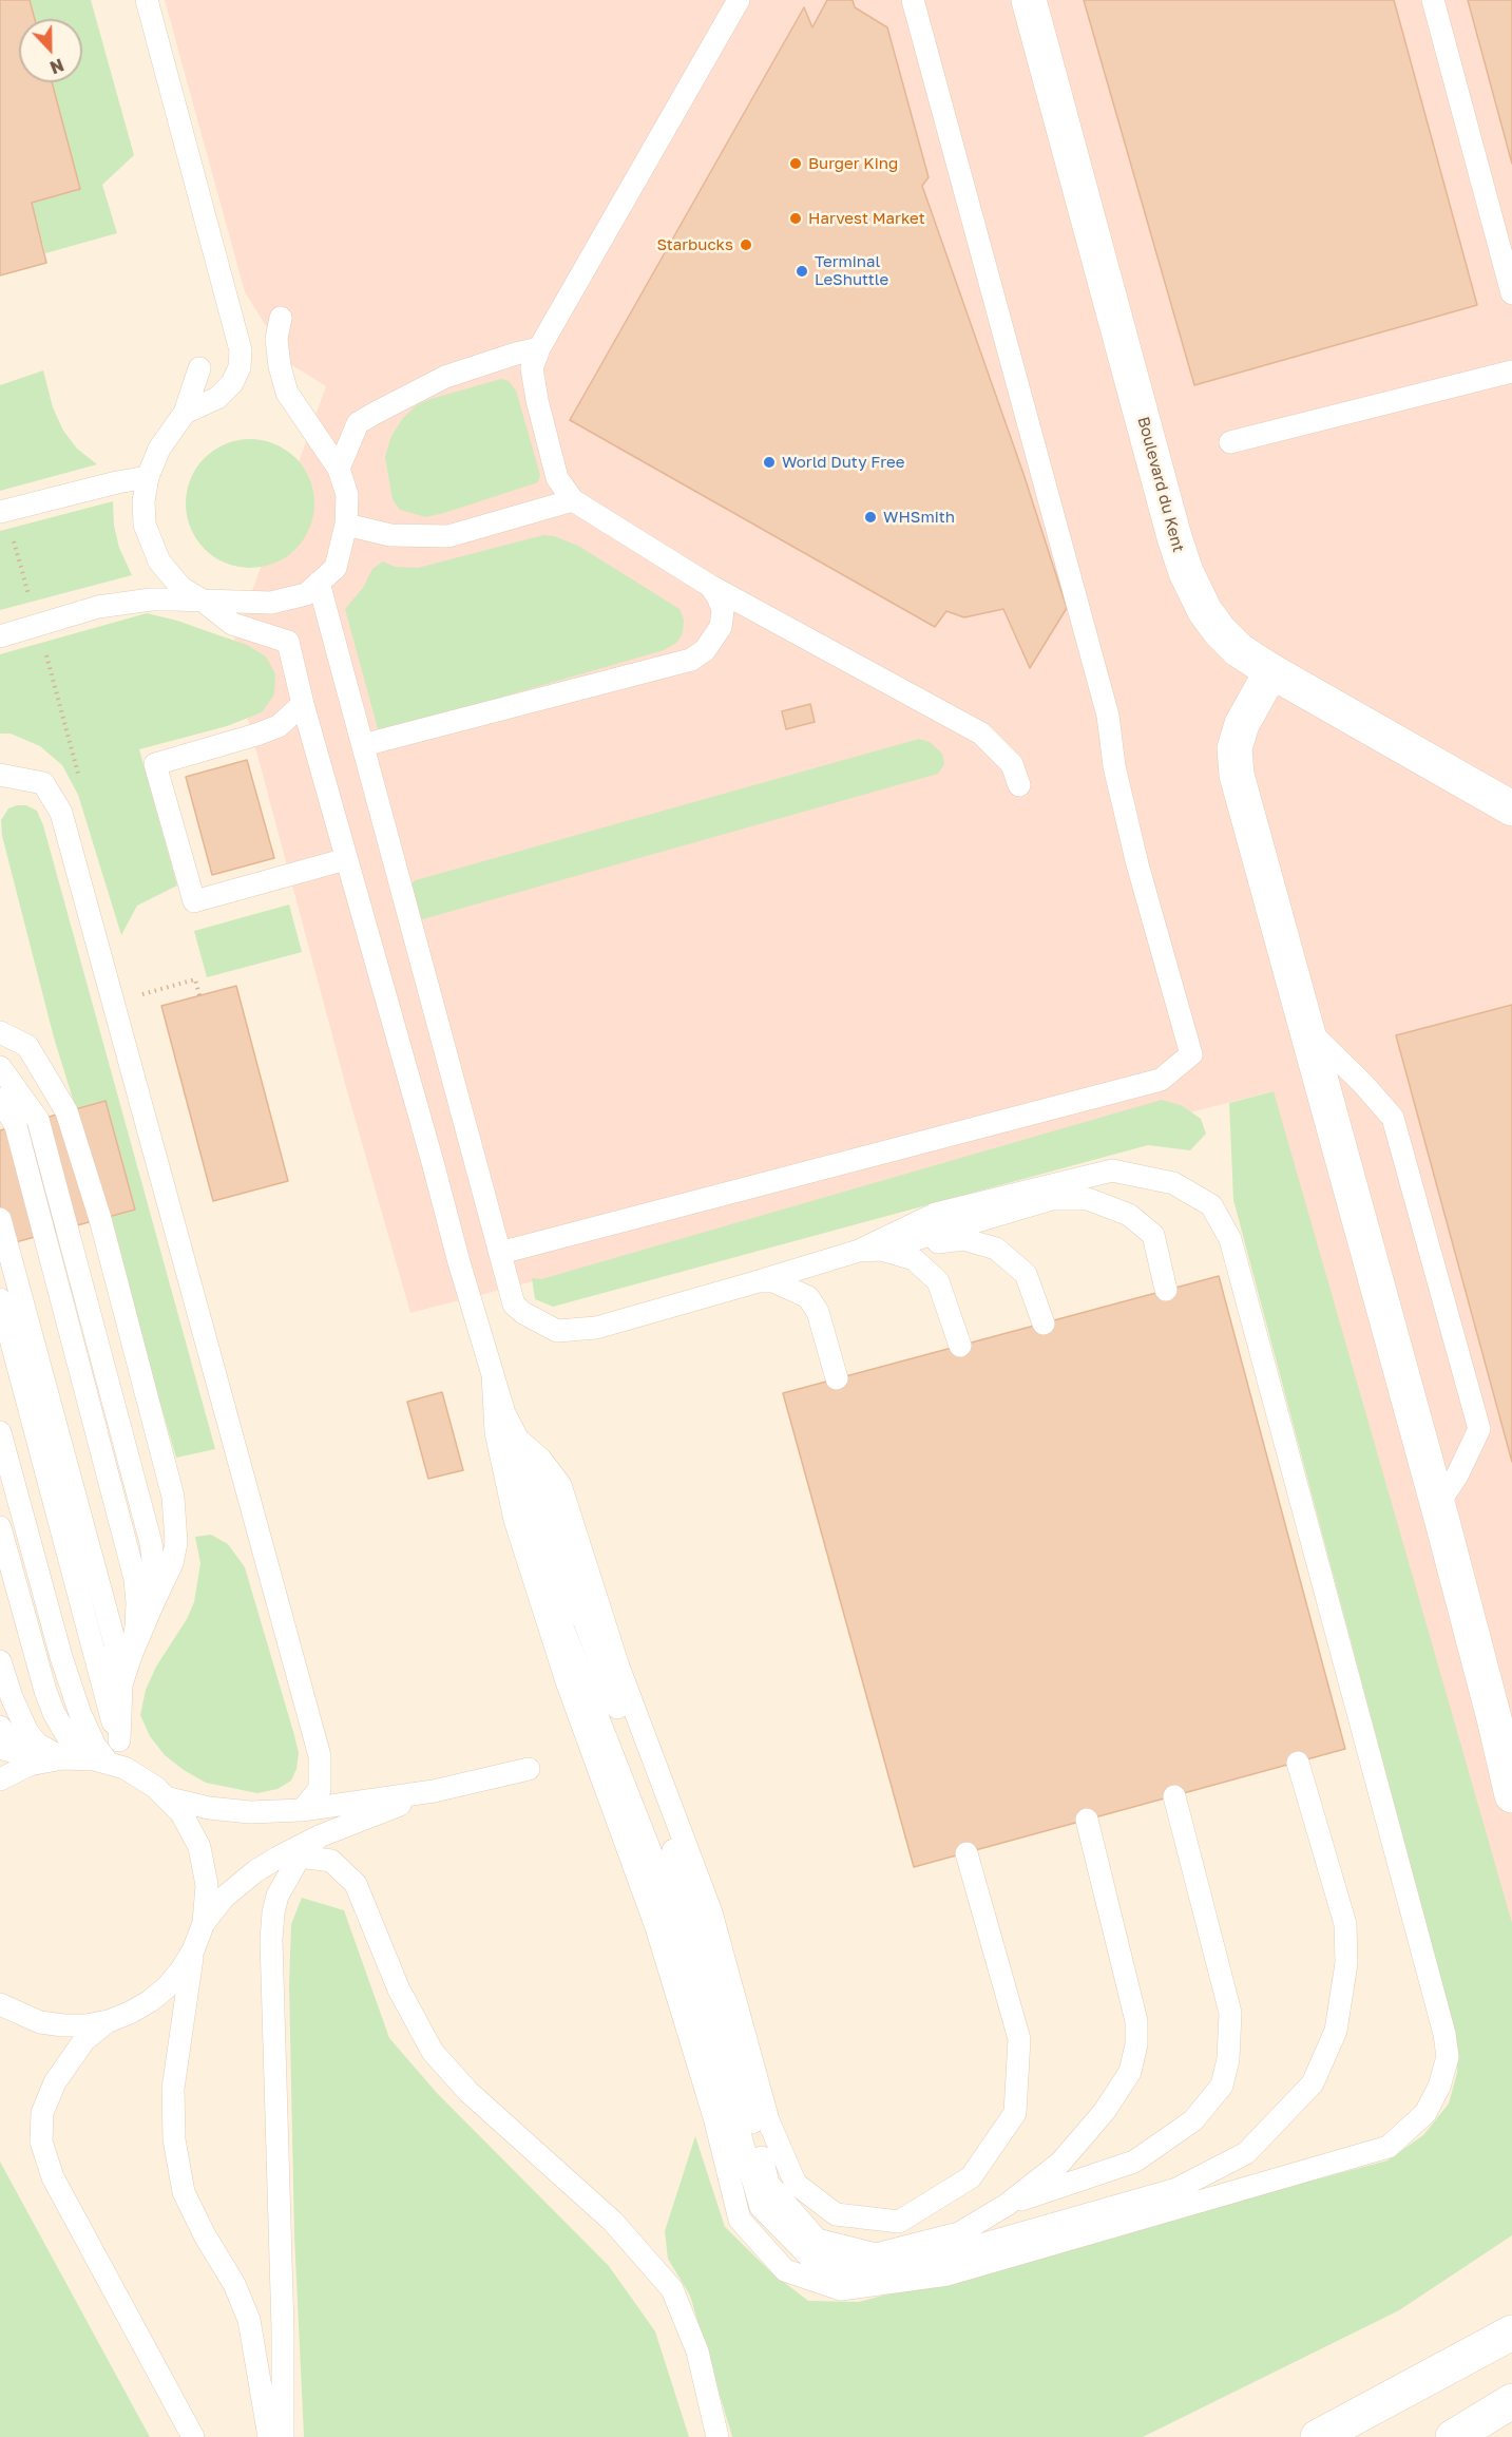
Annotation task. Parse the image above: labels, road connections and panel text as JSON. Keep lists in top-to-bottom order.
{
  "streets": {
    "street": ["Boulevard du Kent"]
  },
  "places": [
    "Burger King",
    "Harvest Market",
    "Starbucks",
    "Terminal LeShuttle",
    "World Duty Free",
    "WHSmith"
  ],
  "north": "bottom"
}
